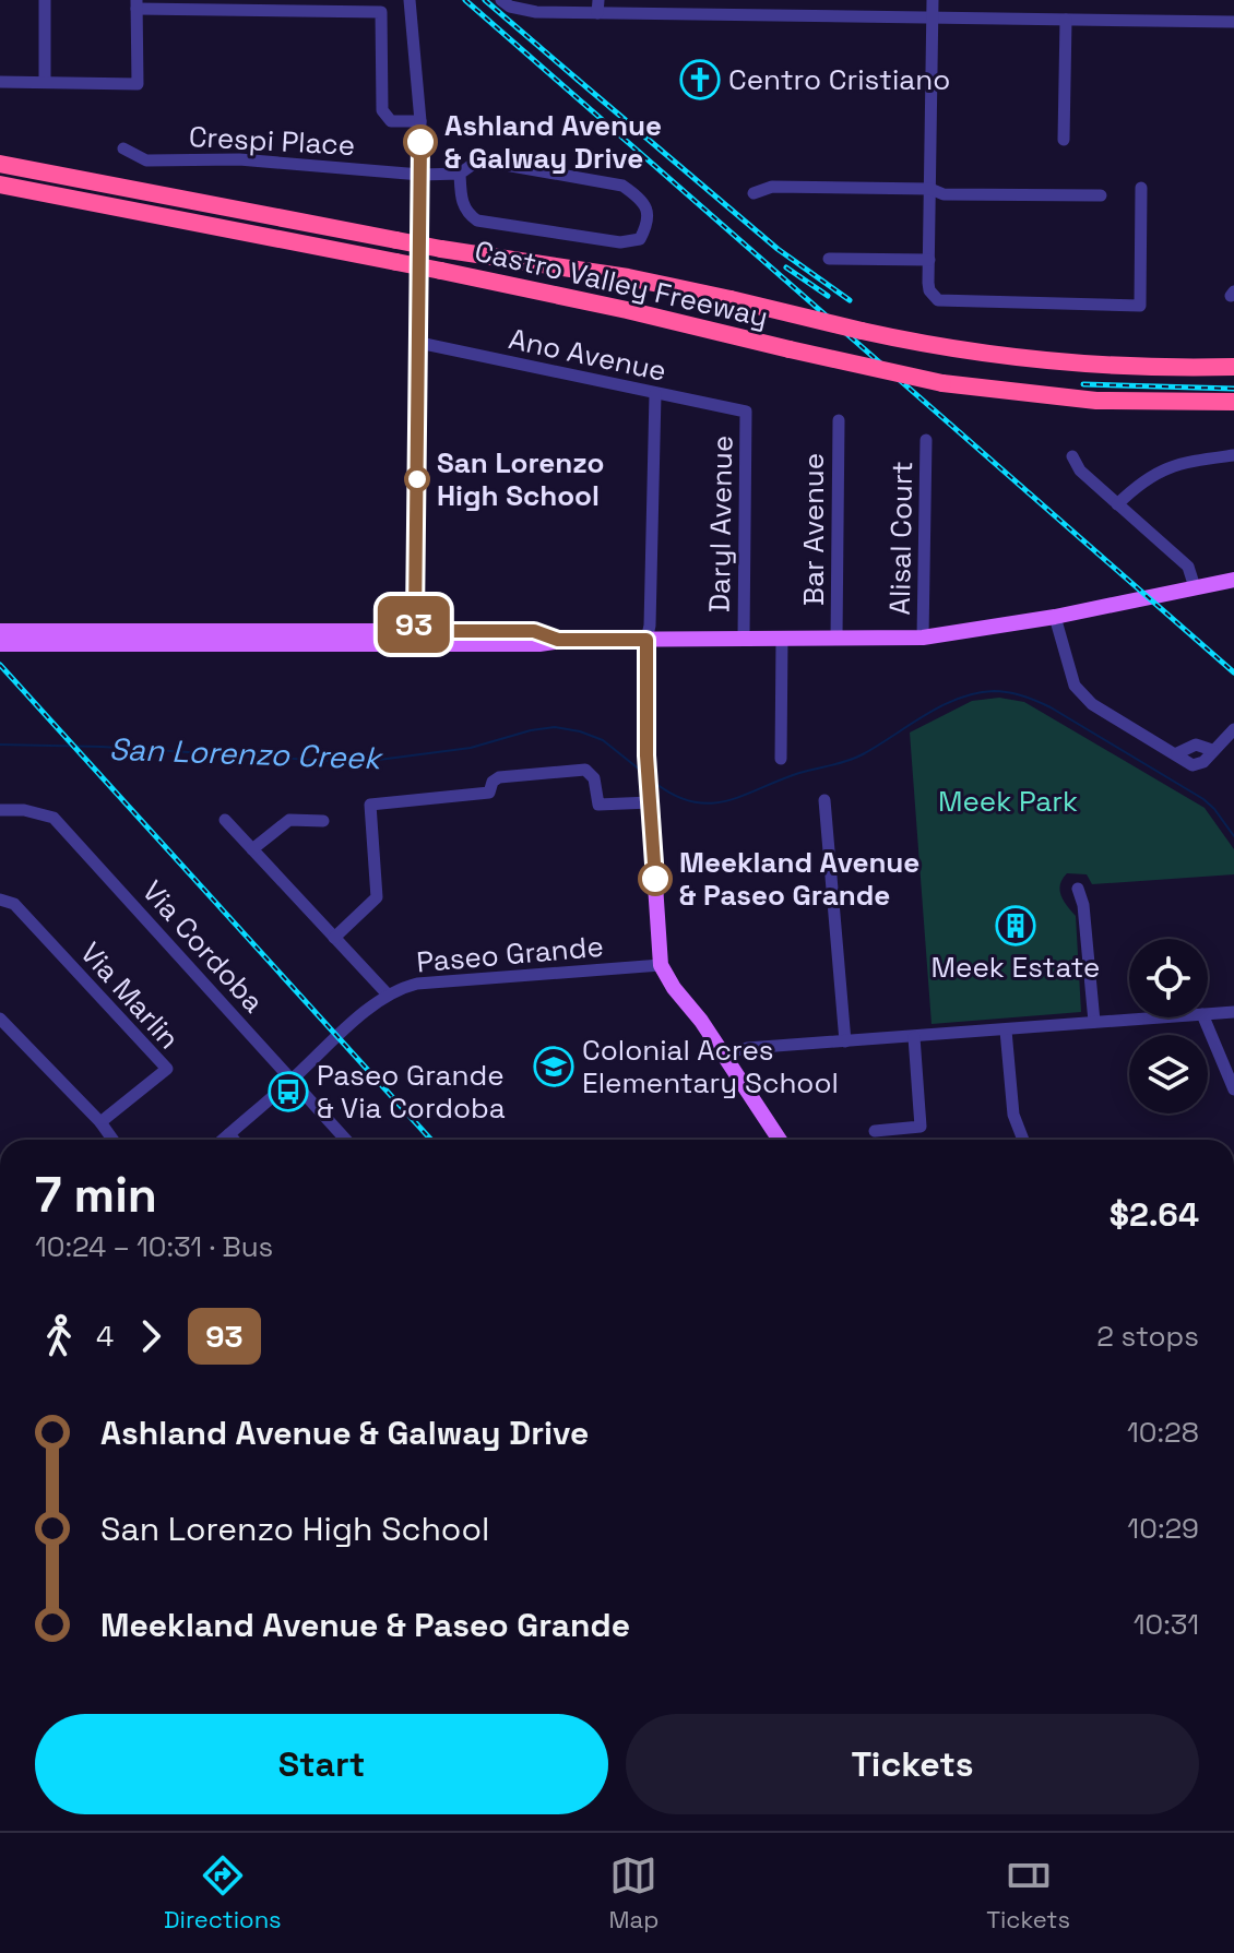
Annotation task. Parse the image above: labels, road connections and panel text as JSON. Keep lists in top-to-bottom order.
{
  "streets": {
    "highway": ["Castro Valley Freeway"],
    "street": [
      "Crespi Place",
      "Ano Avenue",
      "Daryl Avenue",
      "Bar Avenue",
      "Alisal Court",
      "Via Cordoba",
      "Paseo Grande",
      "Via Marlin"
    ]
  },
  "crossings": [
    ["Ano Avenue", "Daryl Avenue"],
    ["Via Cordoba", "Paseo Grande"]
  ],
  "water": ["San Lorenzo Creek"],
  "parks": ["Meek Park"],
  "places": {
    "church": ["Centro Cristiano"],
    "other": ["Ashland Avenue & Galway Drive", "San Lorenzo High School", "Meekland Avenue & Paseo Grande"],
    "building": ["Meek Estate"],
    "school or university": ["Colonial Acres Elementary School"],
    "bus stop": ["Paseo Grande & Via Cordoba"]
  },
  "lines": ["bus line 93"],
  "page": {
    "on_map": "93",
    "heading": ["7 min", "10:24 – 10:31 · Bus", "$2.64"],
    "legs": ["4", "93", "2 stops"],
    "list": [
      {
        "name": "Ashland Avenue & Galway Drive",
        "value": "10:28"
      },
      {
        "name": "San Lorenzo High School",
        "value": "10:29"
      },
      {
        "name": "Meekland Avenue & Paseo Grande",
        "value": "10:31"
      }
    ],
    "buttons": ["Start", "Tickets"],
    "tabs": ["Directions", "Map", "Tickets"]
  }
}
